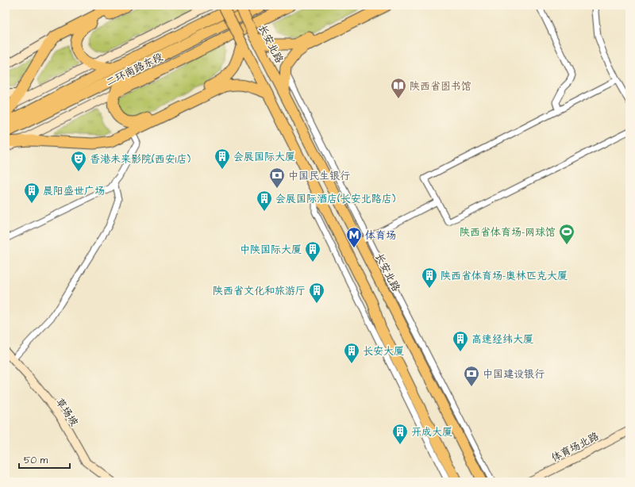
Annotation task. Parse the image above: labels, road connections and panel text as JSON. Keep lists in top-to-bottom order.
{
  "streets": {
    "highway": ["二环南路东段"],
    "main road": ["长安北路", "草场坡", "体育场北路"]
  },
  "crossings": [
    ["长安北路", "二环南路东段"]
  ],
  "places": {
    "library": ["陕西省图书馆"],
    "building": [
      "会展国际大厦",
      "晨阳盛世广场",
      "会展国际酒店(长安北路店)",
      "中陕国际大厦",
      "陕西省体育场-奥林匹克大厦",
      "陕西省文化和旅游厅",
      "高速经纬大厦",
      "长安大厦",
      "开成大厦"
    ],
    "theatre": ["香港未来影院(西安1店)"],
    "bank": ["中国民生银行", "中国建设银行"],
    "sports": ["陕西省体育场-网球馆"],
    "metro station": ["体育场"]
  },
  "scale_bar": "50 m"
}
